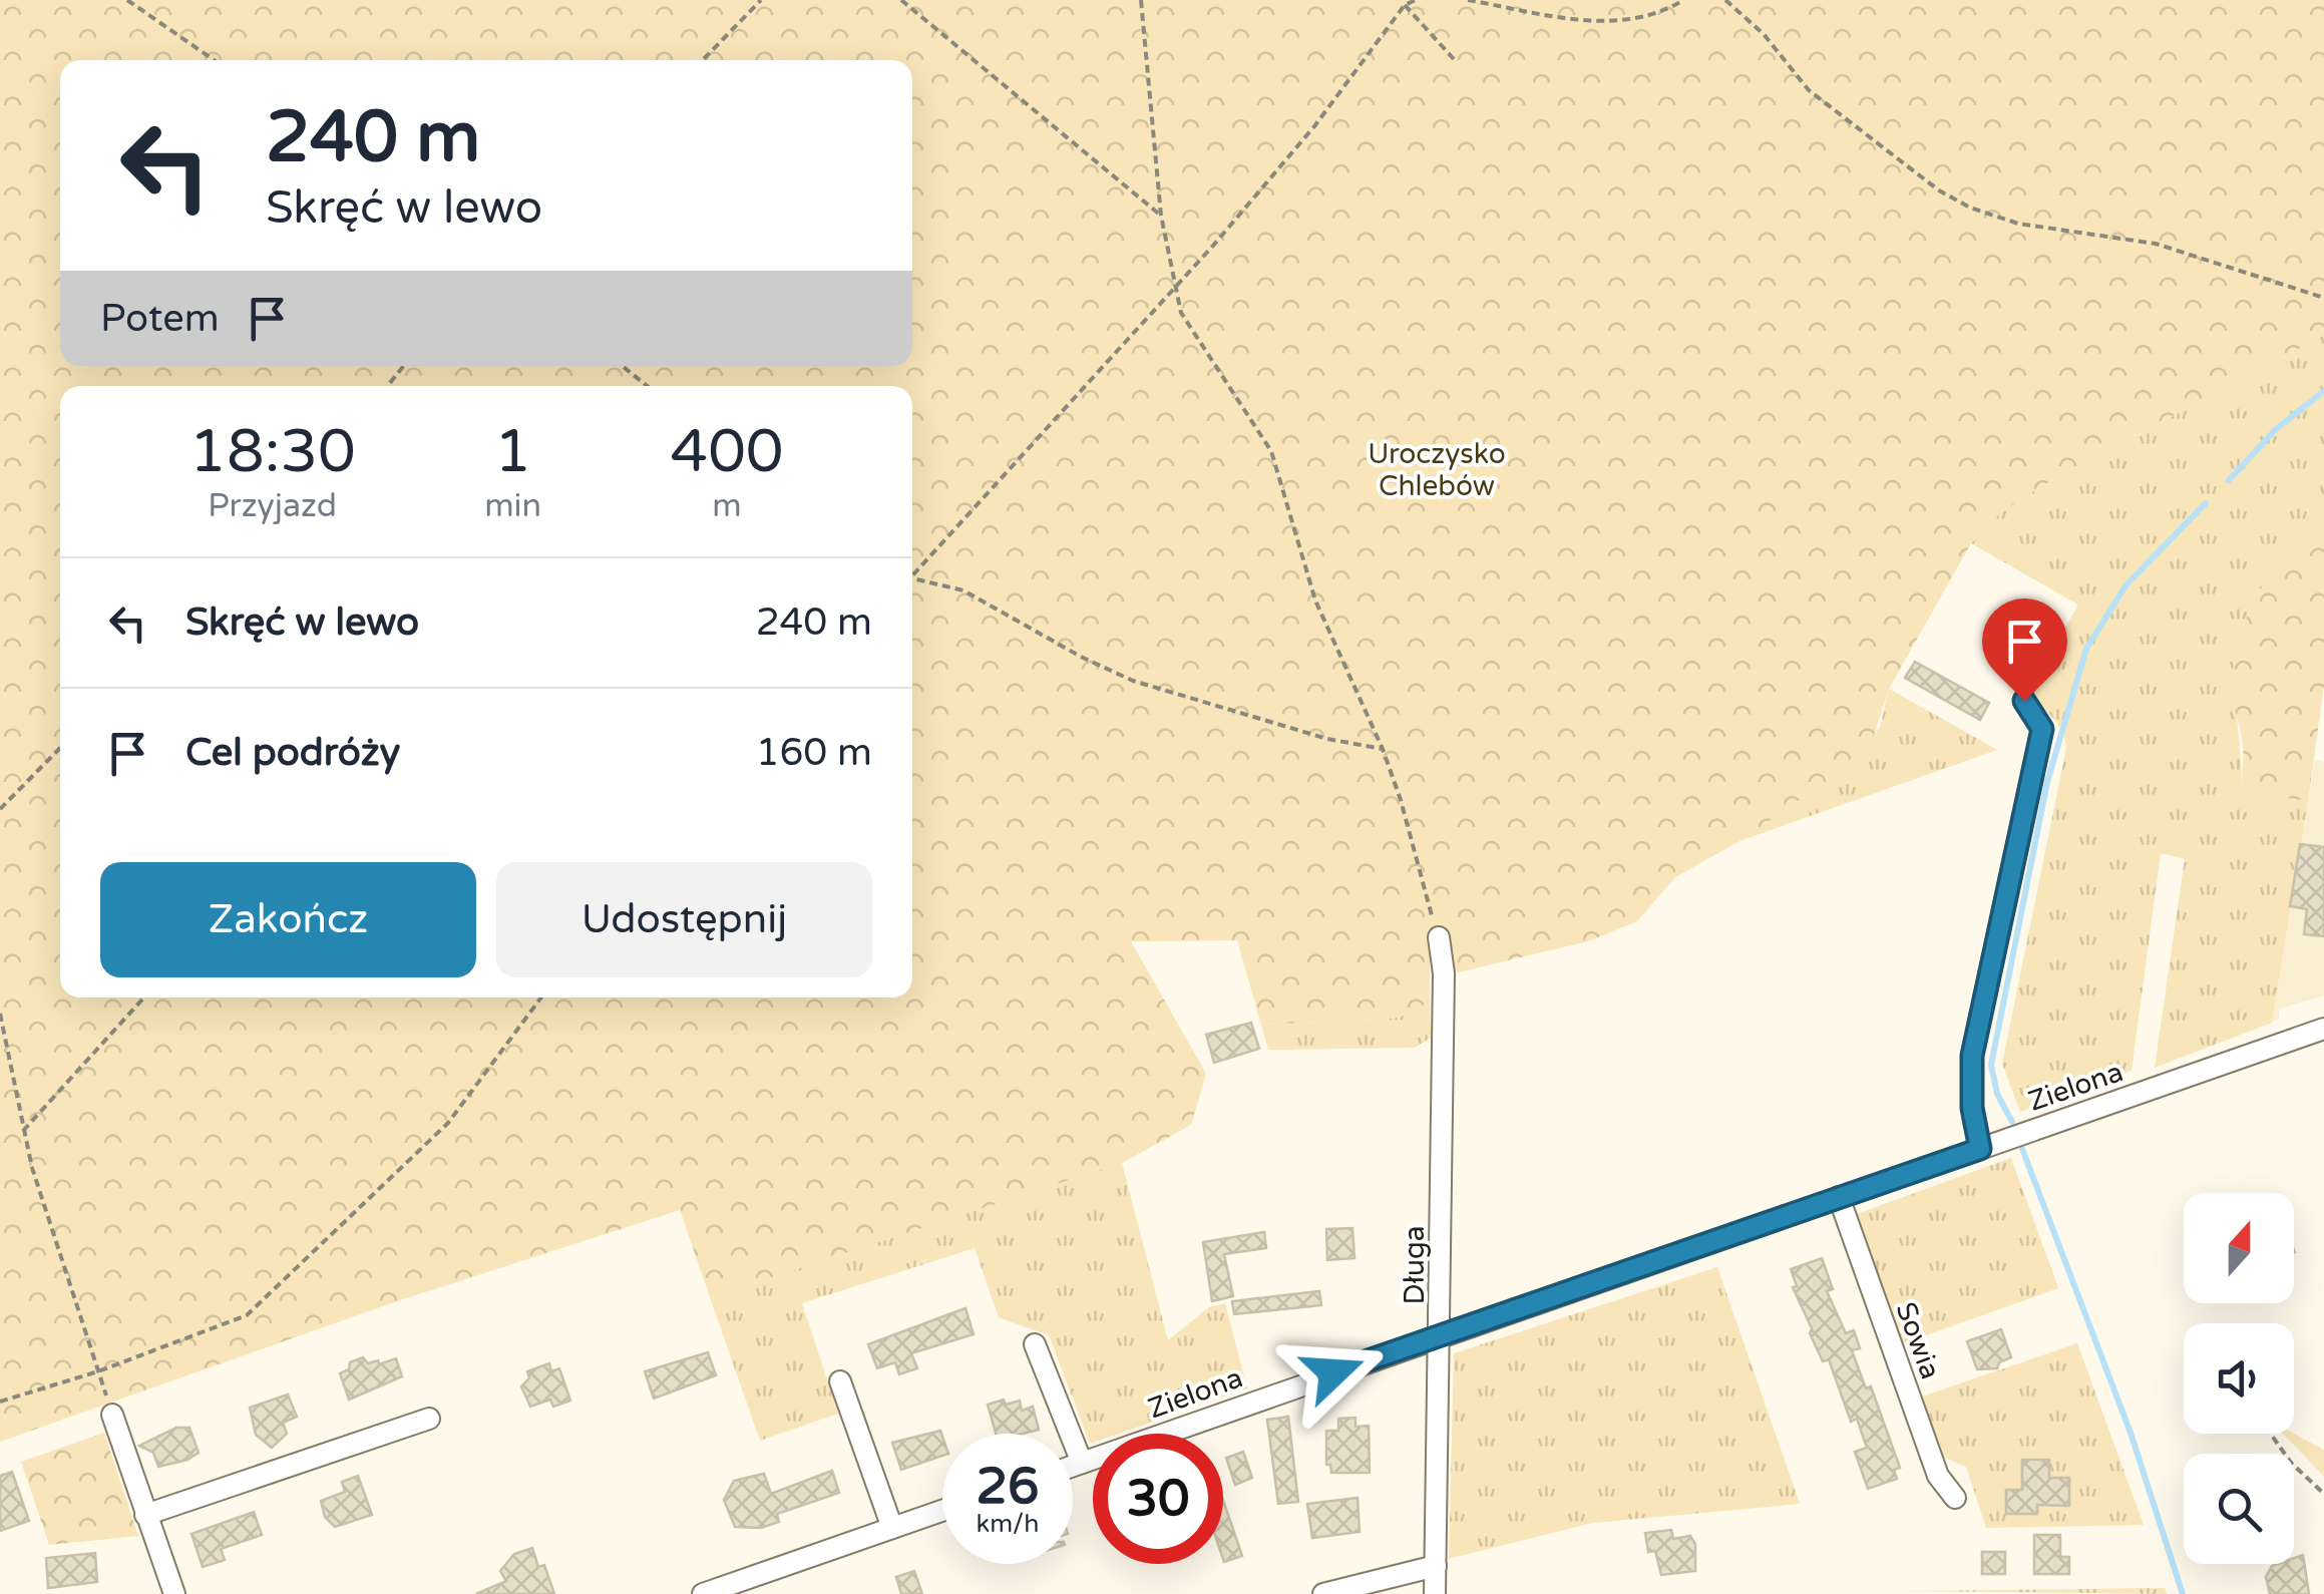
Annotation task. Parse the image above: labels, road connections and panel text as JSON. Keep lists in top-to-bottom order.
{
  "streets": {
    "street": ["Zielona", "Długa", "Sowia"]
  },
  "crossings": [
    ["Zielona", "Długa"],
    ["Zielona", "Sowia"]
  ],
  "parks": ["Uroczysko Chlebów"],
  "north": "top",
  "page": {
    "turn": ["240 m", "Skręć w lewo"],
    "then": "Potem",
    "eta": [
      "18:30",
      "Przyjazd",
      "1",
      "min",
      "400",
      "m"
    ],
    "list": [
      {
        "name": "Skręć w lewo",
        "value": "240 m"
      },
      {
        "name": "Cel podróży",
        "value": "160 m"
      }
    ],
    "buttons": ["Zakończ", "Udostępnij"],
    "speed": "26 km/h",
    "limit": "30"
  }
}
